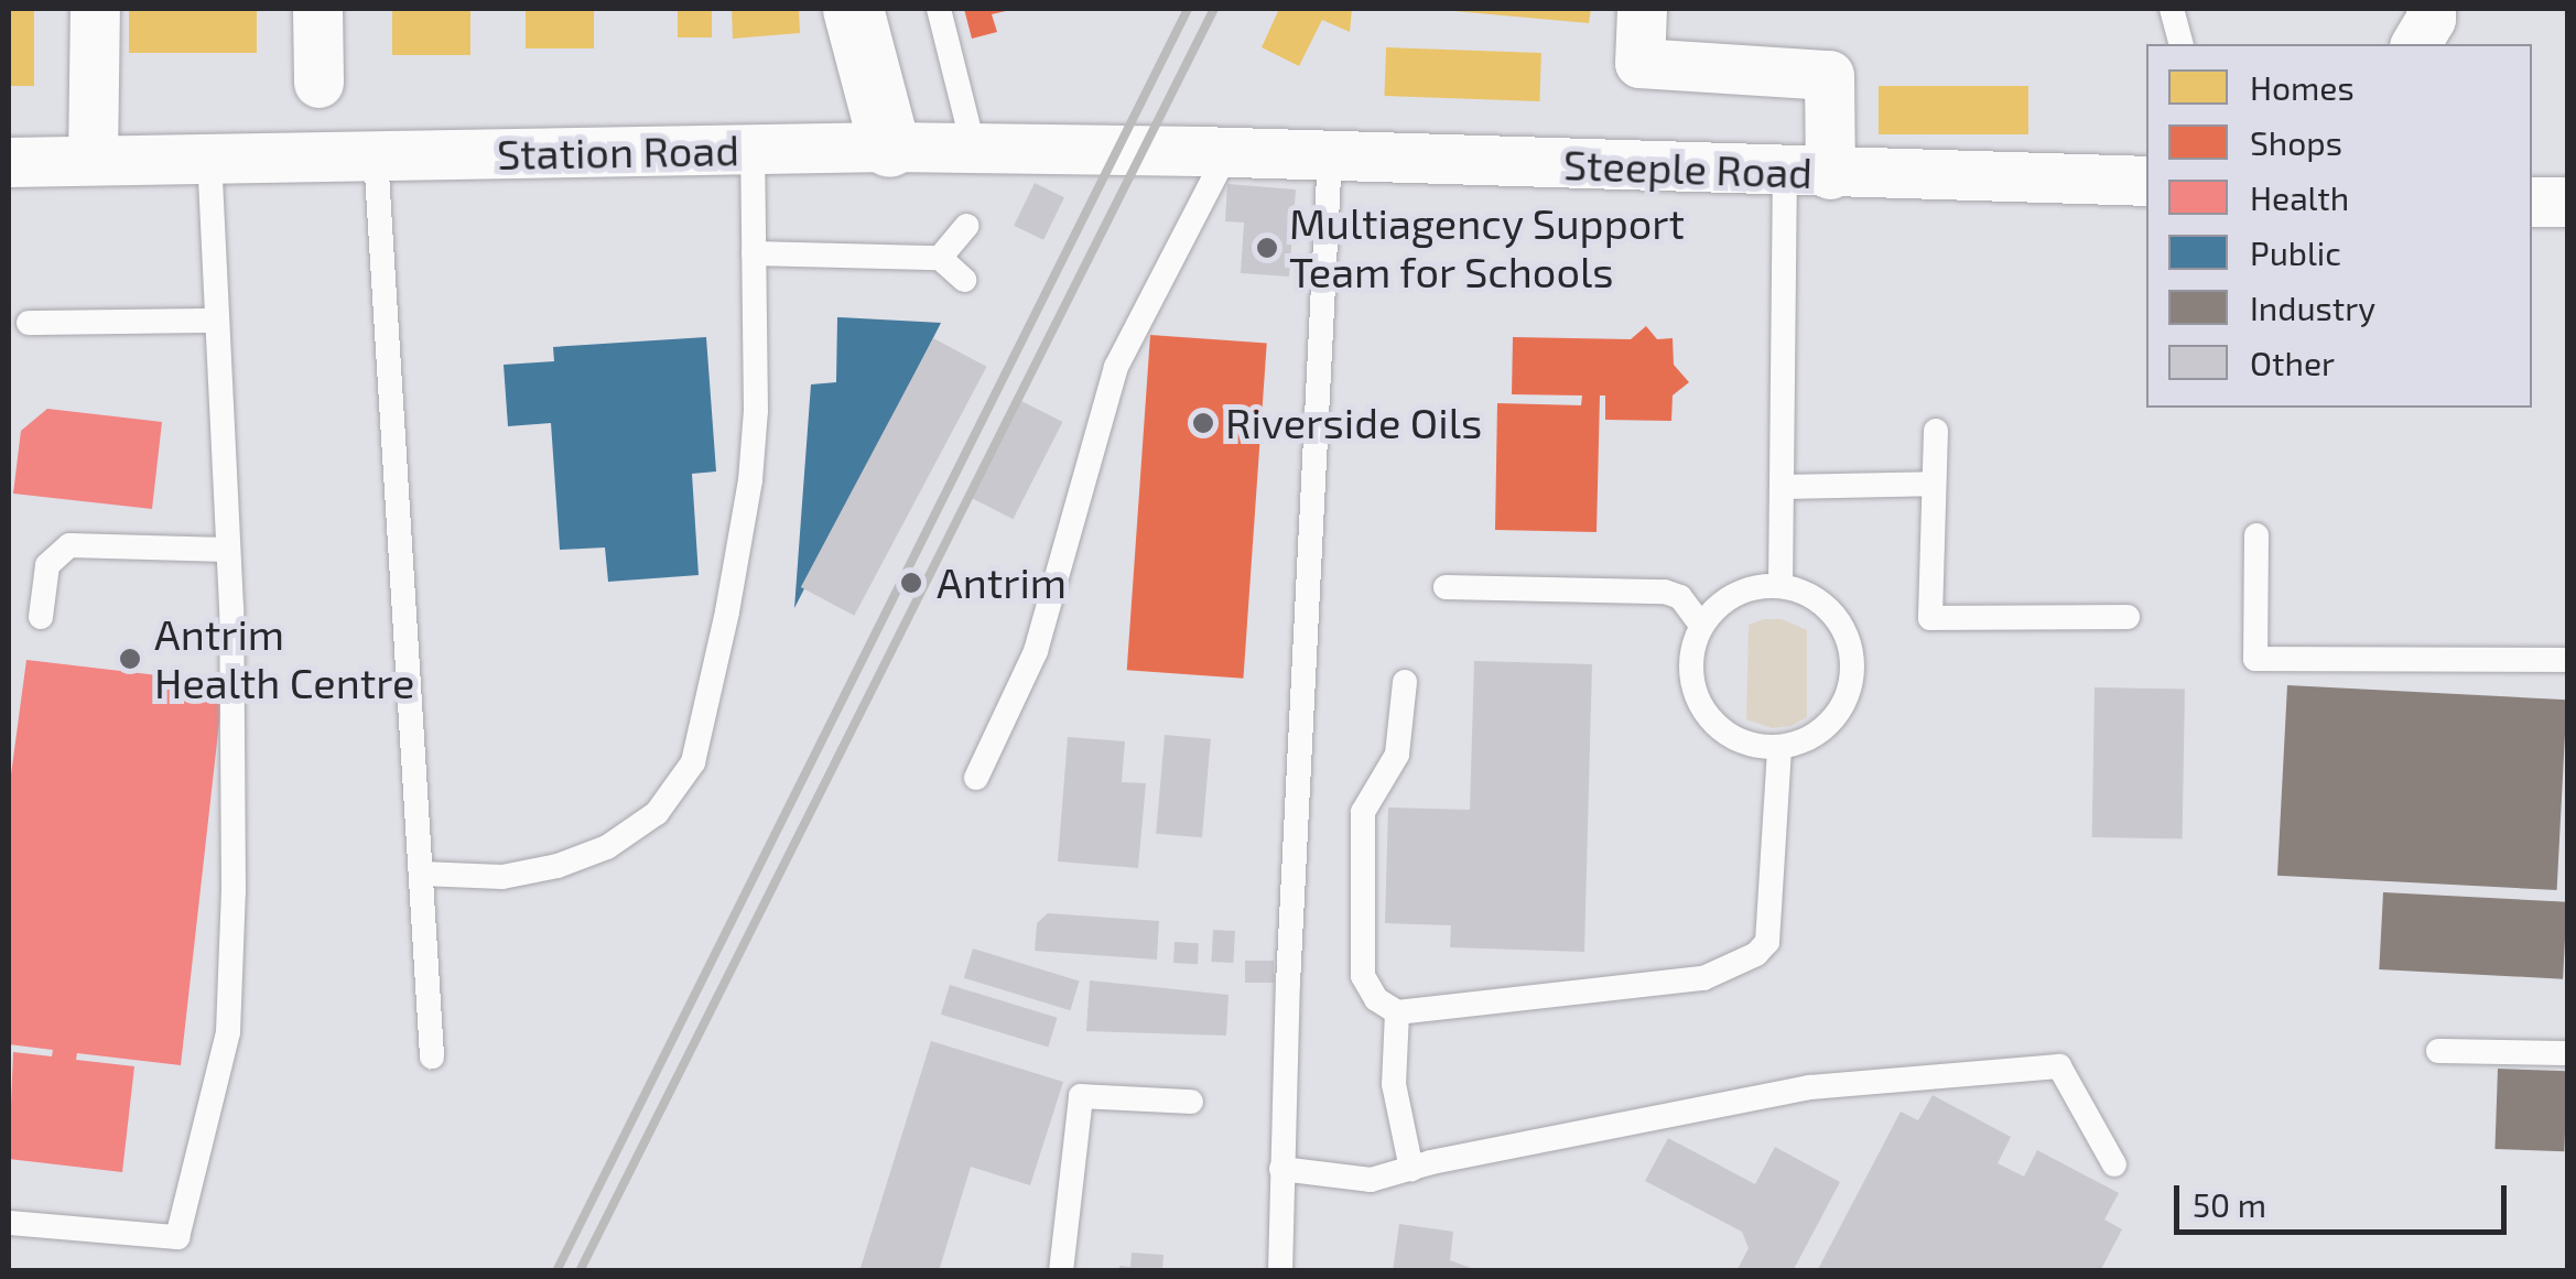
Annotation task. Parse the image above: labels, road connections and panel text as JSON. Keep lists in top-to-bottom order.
{
  "streets": {
    "street": ["Station Road", "Steeple Road"]
  },
  "crossings": [
    ["Station Road", "Steeple Road"]
  ],
  "places": [
    "Multiagency Support Team for Schools",
    "Riverside Oils",
    "Antrim",
    "Antrim Health Centre"
  ],
  "legend": [
    "Homes",
    "Shops",
    "Health",
    "Public",
    "Industry",
    "Other"
  ],
  "scale_bar": "50 m"
}
